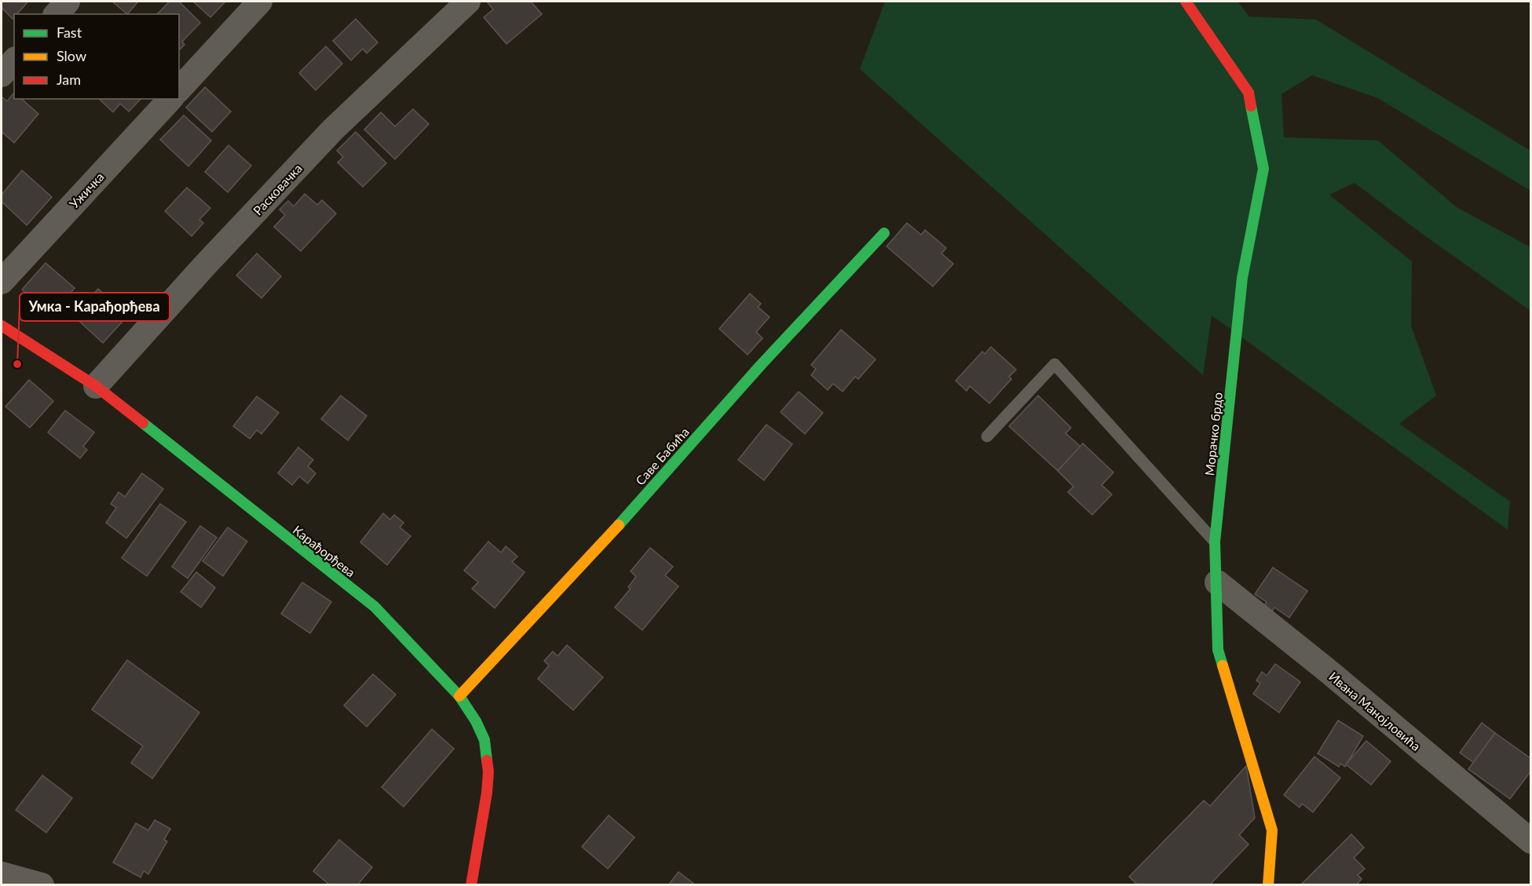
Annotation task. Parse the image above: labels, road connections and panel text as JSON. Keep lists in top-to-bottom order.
{
  "streets": {
    "street": [
      "Расковачка",
      "Ужичка",
      "Морачко брдо",
      "Саве Бабића",
      "Карађорђева",
      "Ивана Манојловића"
    ]
  },
  "crossings": [
    ["Расковачка", "Карађорђева"],
    ["Морачко брдо", "Ивана Манојловића"],
    ["Саве Бабића", "Карађорђева"]
  ],
  "places": ["Умка - Карађорђева"],
  "legend": ["Fast", "Slow", "Jam"]
}
